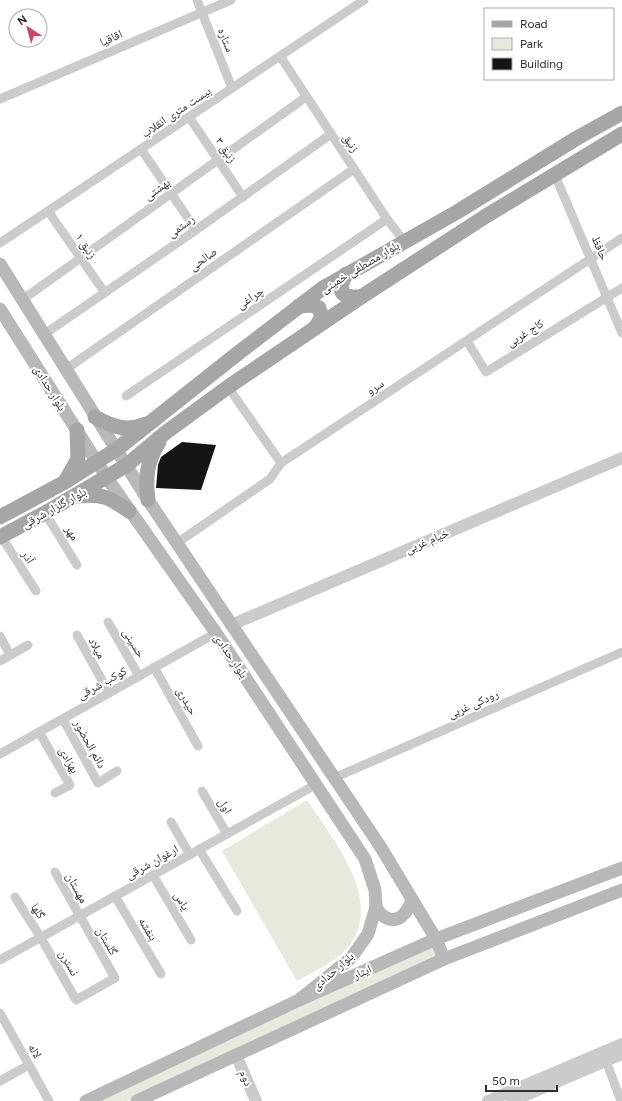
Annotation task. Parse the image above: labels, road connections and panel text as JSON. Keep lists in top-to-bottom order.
{
  "streets": {
    "main road": [
      "بلوار مصطفی خمینی",
      "بلوار حدادی",
      "بلوار گلزار شرقی",
      "ایثار"
    ],
    "street": [
      "اقاقیا",
      "ستاره",
      "بیست متری انقلاب",
      "زنبق",
      "زنبق ۳",
      "بهشتی",
      "رستمی",
      "زنبق ۱",
      "حافظ",
      "صالحی",
      "چراغی",
      "کاج غربی",
      "سرو",
      "مهر",
      "خیام غربی",
      "آذر",
      "حسینی",
      "میلاد",
      "کوکب شرقی",
      "حیدری",
      "رودکی غربی",
      "دائم الحضور",
      "بهزادی",
      "اول",
      "ارغوان شرقی",
      "مهستان",
      "یاس",
      "گلها",
      "بنفشه",
      "گلستان",
      "نسترن",
      "لاله",
      "دوم"
    ]
  },
  "crossings": [
    ["اقاقیا", "ستاره"],
    ["ستاره", "بیست متری انقلاب"],
    ["بیست متری انقلاب", "زنبق"],
    ["بیست متری انقلاب", "زنبق ۳"],
    ["بیست متری انقلاب", "زنبق ۱"],
    ["زنبق", "بهشتی"],
    ["زنبق", "رستمی"],
    ["زنبق", "صالحی"],
    ["زنبق", "بلوار مصطفی خمینی"],
    ["زنبق", "چراغی"],
    ["زنبق ۳", "بهشتی"],
    ["زنبق ۳", "رستمی"],
    ["بهشتی", "زنبق ۱"],
    ["بهشتی", "بلوار حدادی"],
    ["رستمی", "زنبق ۱"],
    ["رستمی", "بلوار حدادی"],
    ["حافظ", "بلوار مصطفی خمینی"],
    ["حافظ", "کاج غربی"],
    ["حافظ", "سرو"],
    ["صالحی", "بلوار حدادی"],
    ["بلوار مصطفی خمینی", "بلوار حدادی"],
    ["بلوار مصطفی خمینی", "بلوار گلزار شرقی"],
    ["کاج غربی", "سرو"],
    ["سرو", "بلوار حدادی"],
    ["بلوار حدادی", "بلوار گلزار شرقی"],
    ["بلوار حدادی", "خیام غربی"],
    ["بلوار حدادی", "کوکب شرقی"],
    ["بلوار حدادی", "رودکی غربی"],
    ["بلوار حدادی", "ارغوان شرقی"],
    ["بلوار حدادی", "ایثار"],
    ["بلوار گلزار شرقی", "مهر"],
    ["بلوار گلزار شرقی", "آذر"],
    ["حسینی", "کوکب شرقی"],
    ["میلاد", "کوکب شرقی"],
    ["کوکب شرقی", "حیدری"],
    ["کوکب شرقی", "دائم الحضور"],
    ["کوکب شرقی", "بهزادی"],
    ["اول", "ارغوان شرقی"],
    ["ارغوان شرقی", "مهستان"],
    ["ارغوان شرقی", "یاس"],
    ["ارغوان شرقی", "گلها"],
    ["ارغوان شرقی", "بنفشه"],
    ["ارغوان شرقی", "گلستان"],
    ["ارغوان شرقی", "نسترن"],
    ["مهستان", "گلستان"],
    ["گلها", "نسترن"],
    ["گلستان", "نسترن"],
    ["ایثار", "دوم"]
  ],
  "legend": ["Road", "Park", "Building"],
  "scale_bar": "50 m",
  "north": "top left"
}
